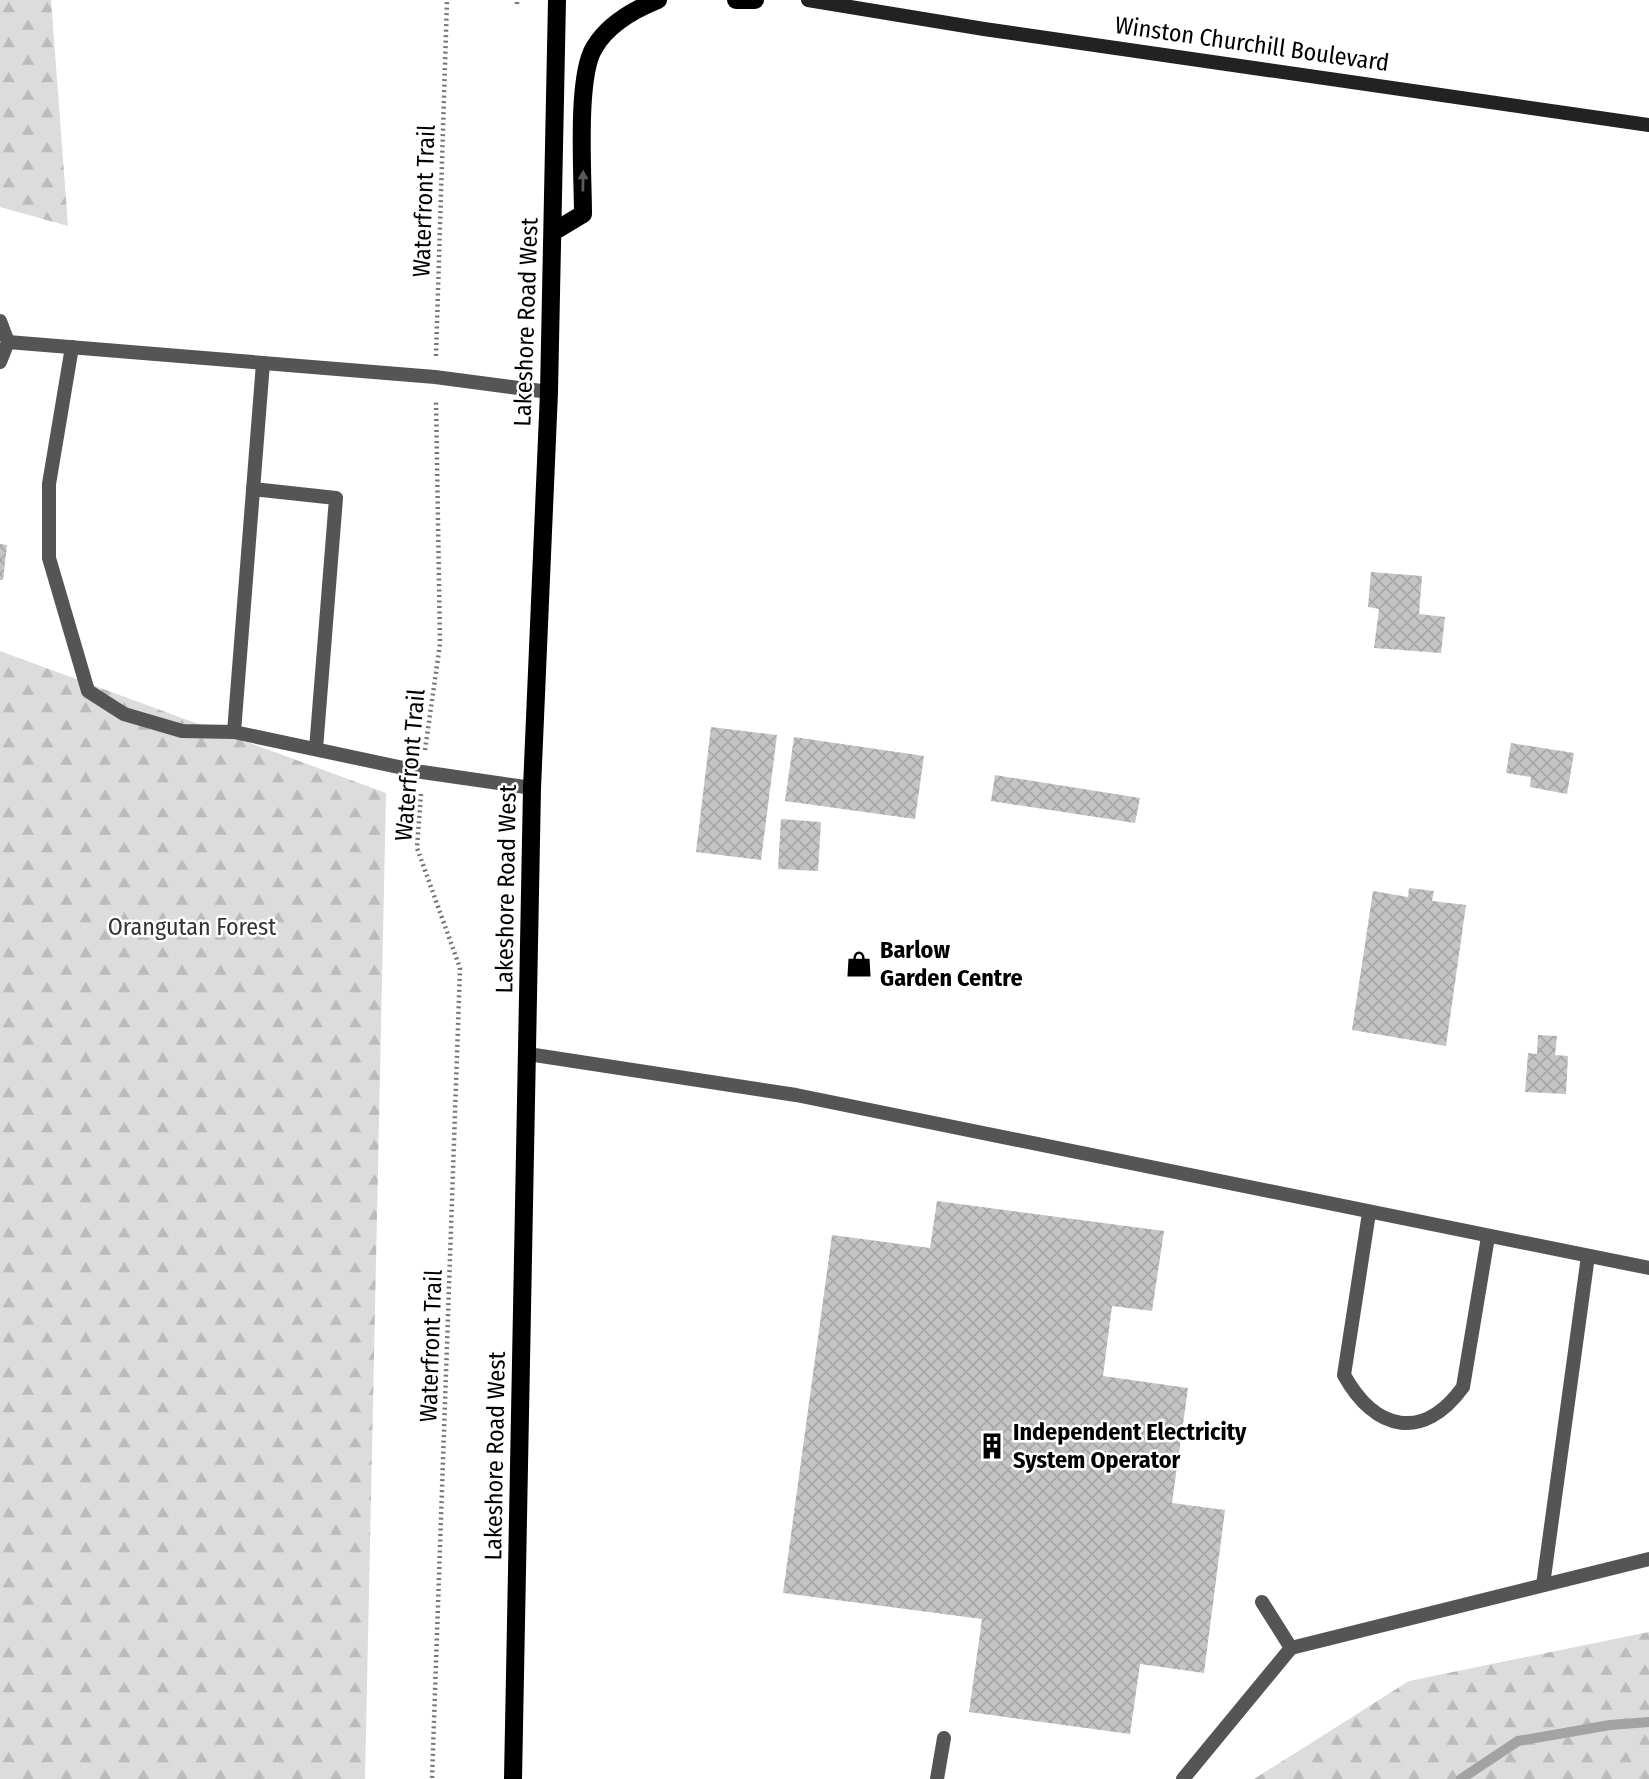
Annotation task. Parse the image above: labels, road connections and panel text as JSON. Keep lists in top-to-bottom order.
{
  "streets": {
    "main road": ["Winston Churchill Boulevard", "Lakeshore Road West"],
    "path": ["Waterfront Trail"]
  },
  "parks": ["Orangutan Forest"],
  "places": {
    "shop": ["Barlow Garden Centre"],
    "building": ["Independent Electricity System Operator"]
  }
}
